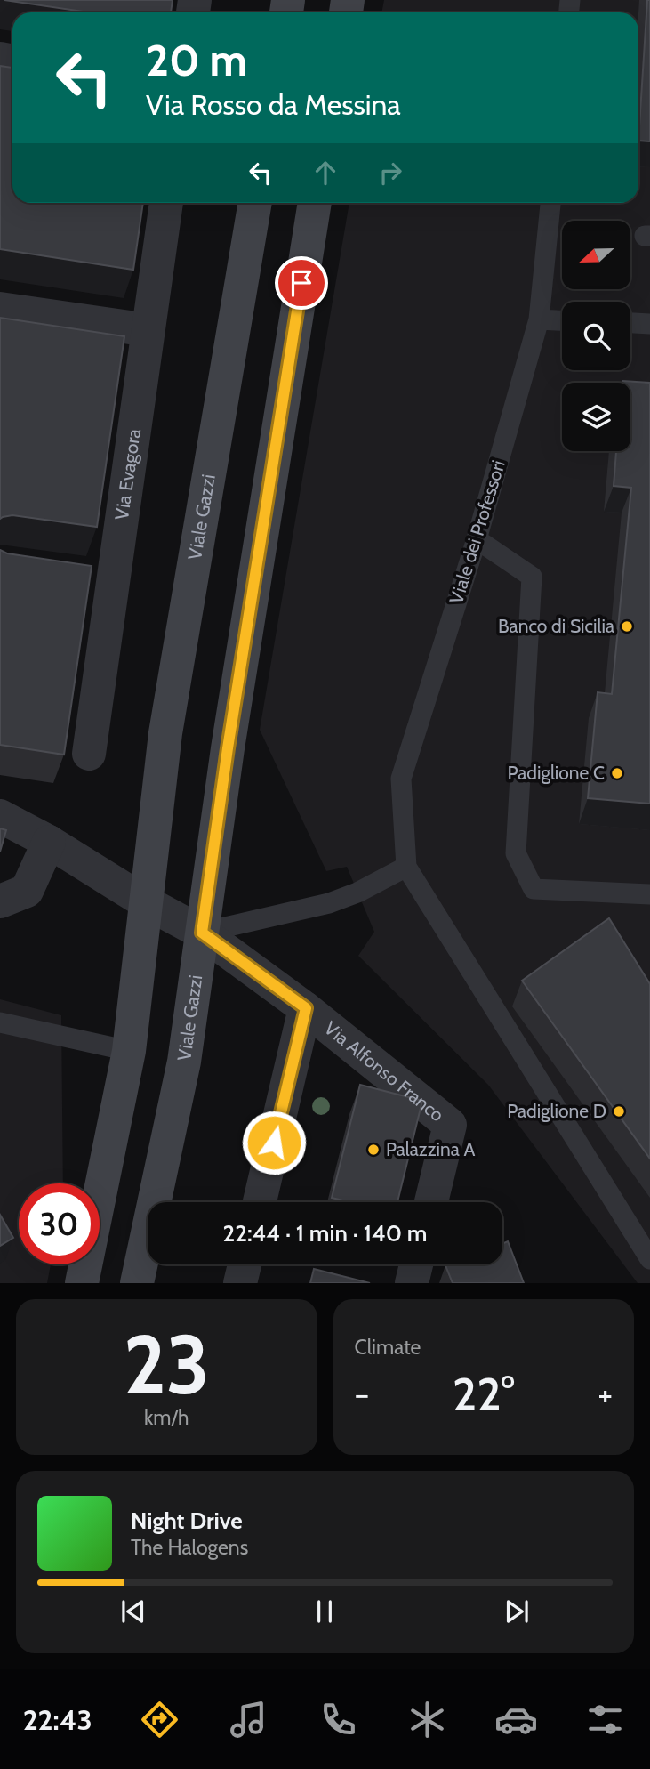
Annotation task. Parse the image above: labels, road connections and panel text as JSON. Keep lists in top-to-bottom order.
{
  "streets": {
    "main road": ["Viale Gazzi"],
    "street": ["Via Evagora", "Via Alfonso Franco"],
    "lane": ["Viale dei Professori"]
  },
  "places": [
    "Banco di Sicilia",
    "Padiglione C",
    "Padiglione D",
    "Palazzina A"
  ],
  "north": "left",
  "page": {
    "turn": ["20 m", "Via Rosso da Messina"],
    "limit": "30",
    "trip": "22:44 · 1 min · 140 m",
    "tile": [
      ["23", "km/h"],
      "Climate"
    ],
    "heat": ["−", "22°", "+"],
    "song": ["Night Drive", "The Halogens"],
    "tabs": "22:43"
  }
}
